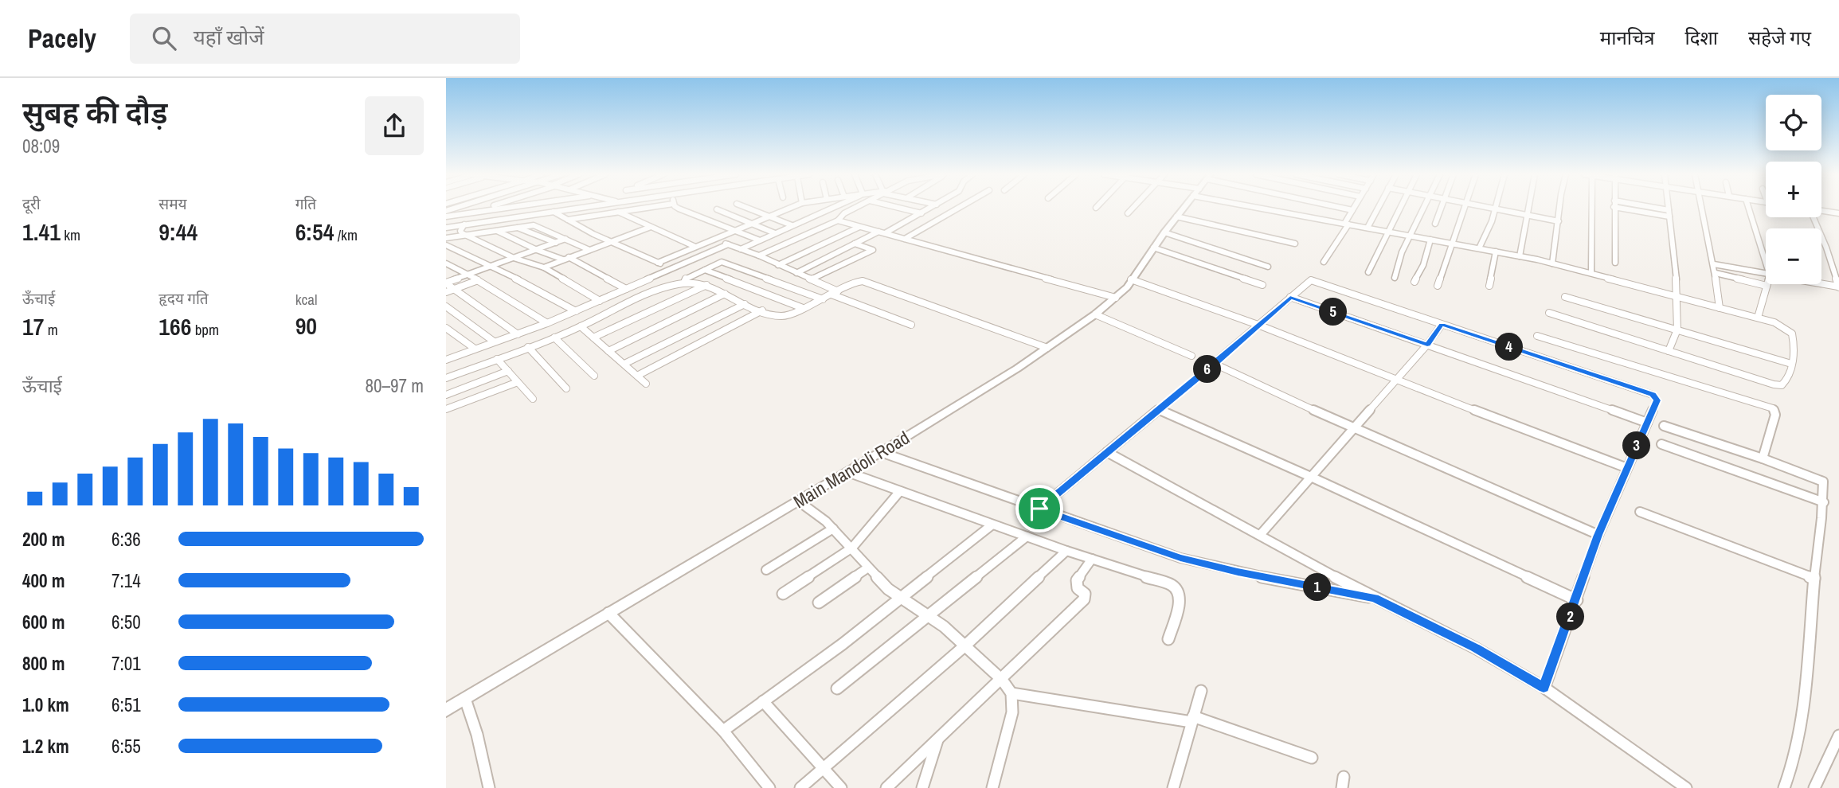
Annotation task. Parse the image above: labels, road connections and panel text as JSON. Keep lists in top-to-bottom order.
{
  "streets": {
    "street": ["Main Mandoli Road"]
  },
  "page": {
    "header": "Pacely",
    "search": "यहाँ खोजें",
    "nav": ["मानचित्र", "दिशा", "सहेजे गए"],
    "heading": ["सुबह की दौड़", "08:09"],
    "map_buttons": ["+", "−"],
    "stats": [
      ["दूरी", "1.41 km"],
      ["समय", "9:44"],
      ["गति", "6:54 /km"],
      ["ऊँचाई", "17 m"],
      ["हृदय गति", "166 bpm"],
      ["kcal", "90"]
    ],
    "pins": [
      "5",
      "4",
      "6",
      "3",
      "1",
      "2"
    ],
    "chart": ["ऊँचाई", "80–97 m"],
    "list": [
      {
        "name": "200 m",
        "note": "6:36"
      },
      {
        "name": "400 m",
        "note": "7:14"
      },
      {
        "name": "600 m",
        "note": "6:50"
      },
      {
        "name": "800 m",
        "note": "7:01"
      },
      {
        "name": "1.0 km",
        "note": "6:51"
      },
      {
        "name": "1.2 km",
        "note": "6:55"
      }
    ]
  }
}
